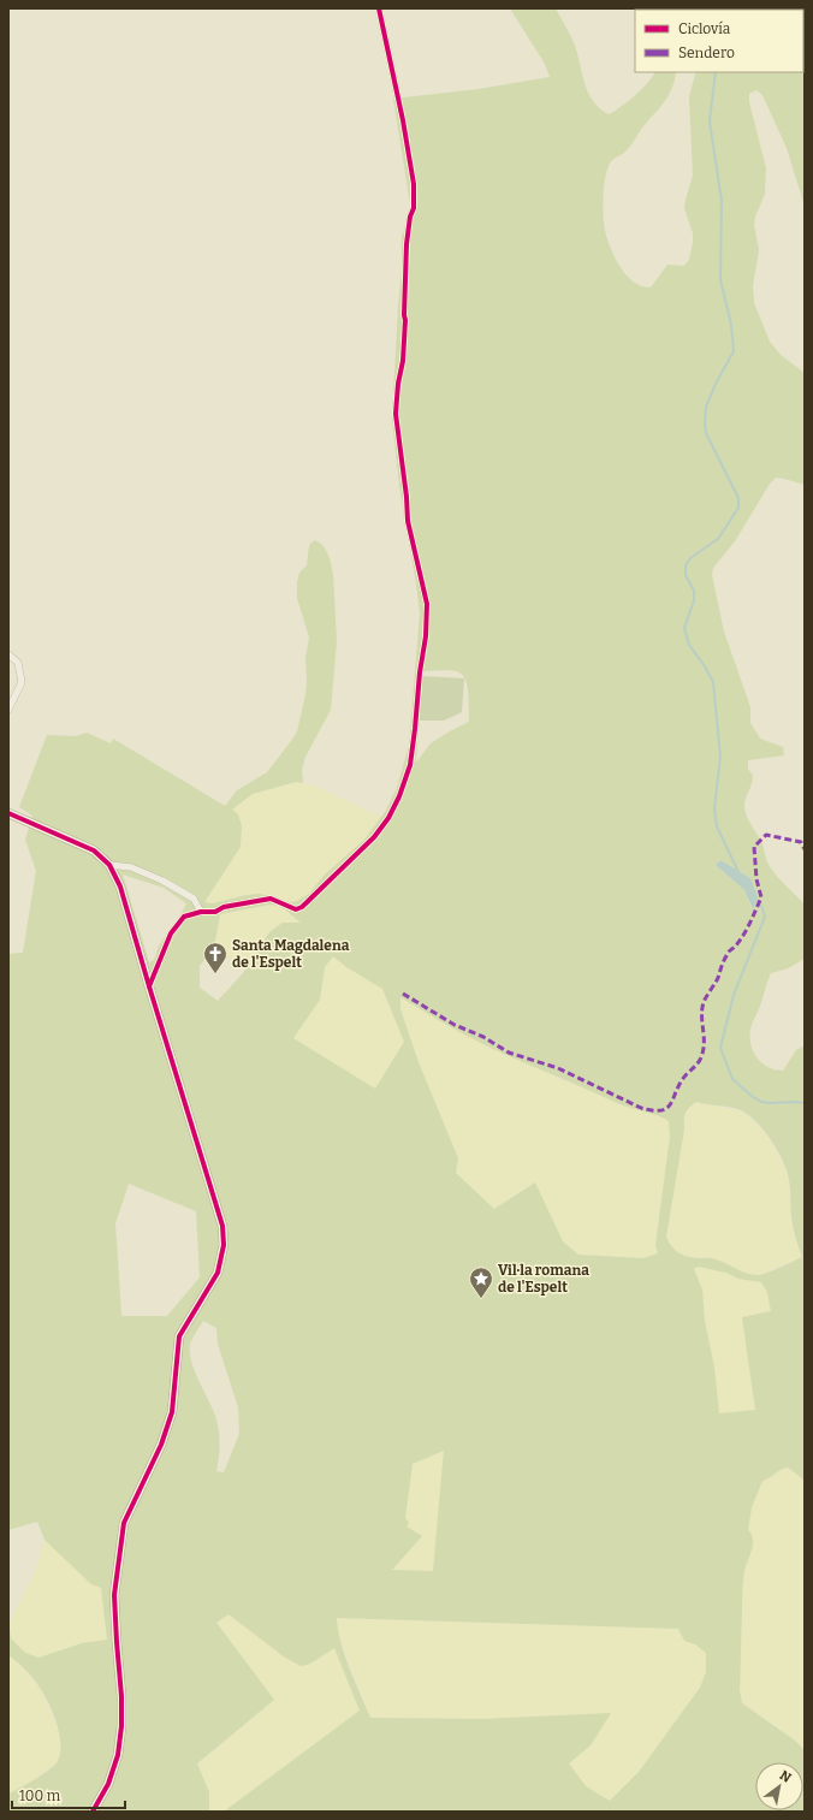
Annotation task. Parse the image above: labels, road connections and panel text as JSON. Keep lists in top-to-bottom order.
{
  "places": {
    "church": ["Santa Magdalena de l'Espelt"],
    "place": ["Vil·la romana de l'Espelt"]
  },
  "legend": ["Ciclovía", "Sendero"],
  "scale_bar": "100 m",
  "north": "top right"
}
